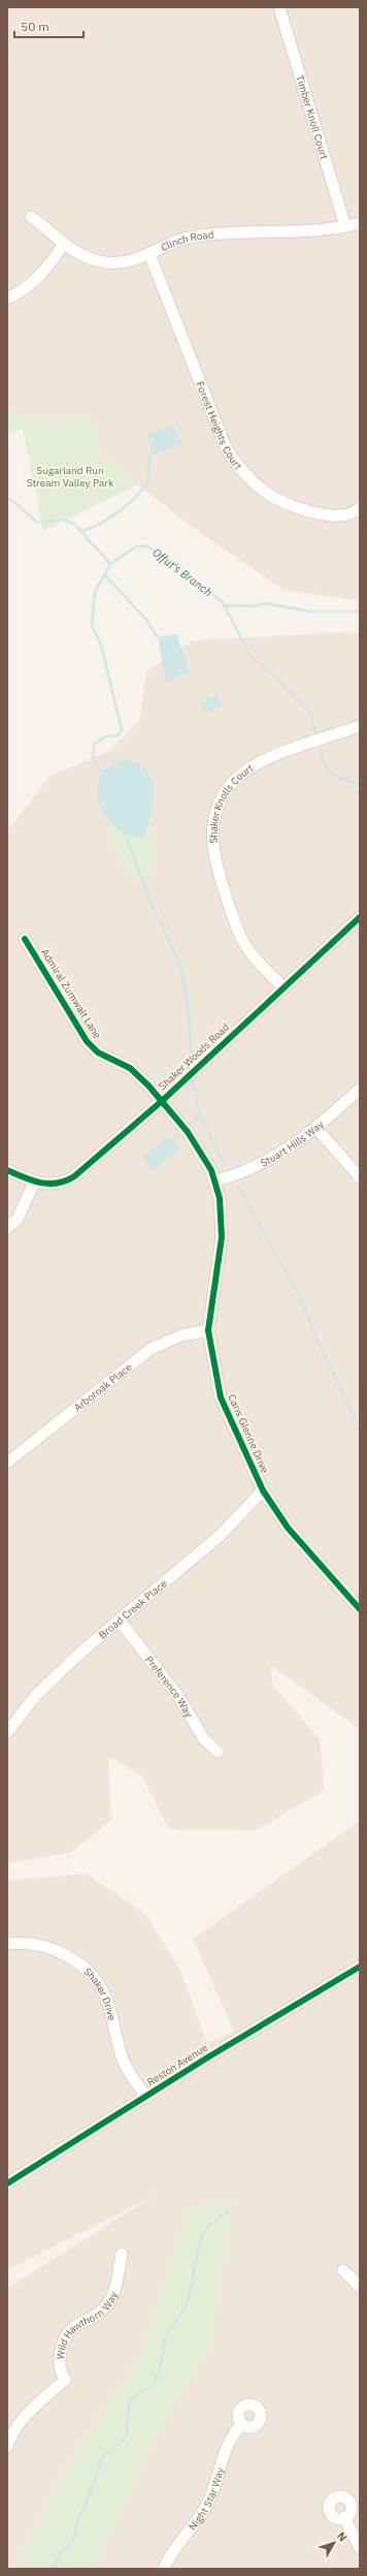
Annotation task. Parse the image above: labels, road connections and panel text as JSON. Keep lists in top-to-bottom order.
{
  "streets": {
    "street": [
      "Timber Knoll Court",
      "Clinch Road",
      "Forest Heights Court",
      "Shaker Knolls Court",
      "Admiral Zumwalt Lane",
      "Shaker Woods Road",
      "Stuart Hills Way",
      "Arboroak Place",
      "Caris Glenne Drive",
      "Broad Creek Place",
      "Preference Way",
      "Shaker Drive",
      "Reston Avenue",
      "Wild Hawthorn Way",
      "Night Star Way"
    ]
  },
  "crossings": [
    ["Timber Knoll Court", "Clinch Road"],
    ["Clinch Road", "Forest Heights Court"],
    ["Shaker Knolls Court", "Shaker Woods Road"],
    ["Admiral Zumwalt Lane", "Shaker Woods Road"],
    ["Admiral Zumwalt Lane", "Caris Glenne Drive"],
    ["Shaker Woods Road", "Caris Glenne Drive"],
    ["Stuart Hills Way", "Caris Glenne Drive"],
    ["Arboroak Place", "Caris Glenne Drive"],
    ["Caris Glenne Drive", "Broad Creek Place"],
    ["Broad Creek Place", "Preference Way"],
    ["Shaker Drive", "Reston Avenue"]
  ],
  "water": ["Offut's Branch"],
  "parks": ["Sugarland Run Stream Valley Park"],
  "scale_bar": "50 m",
  "north": "top right"
}
